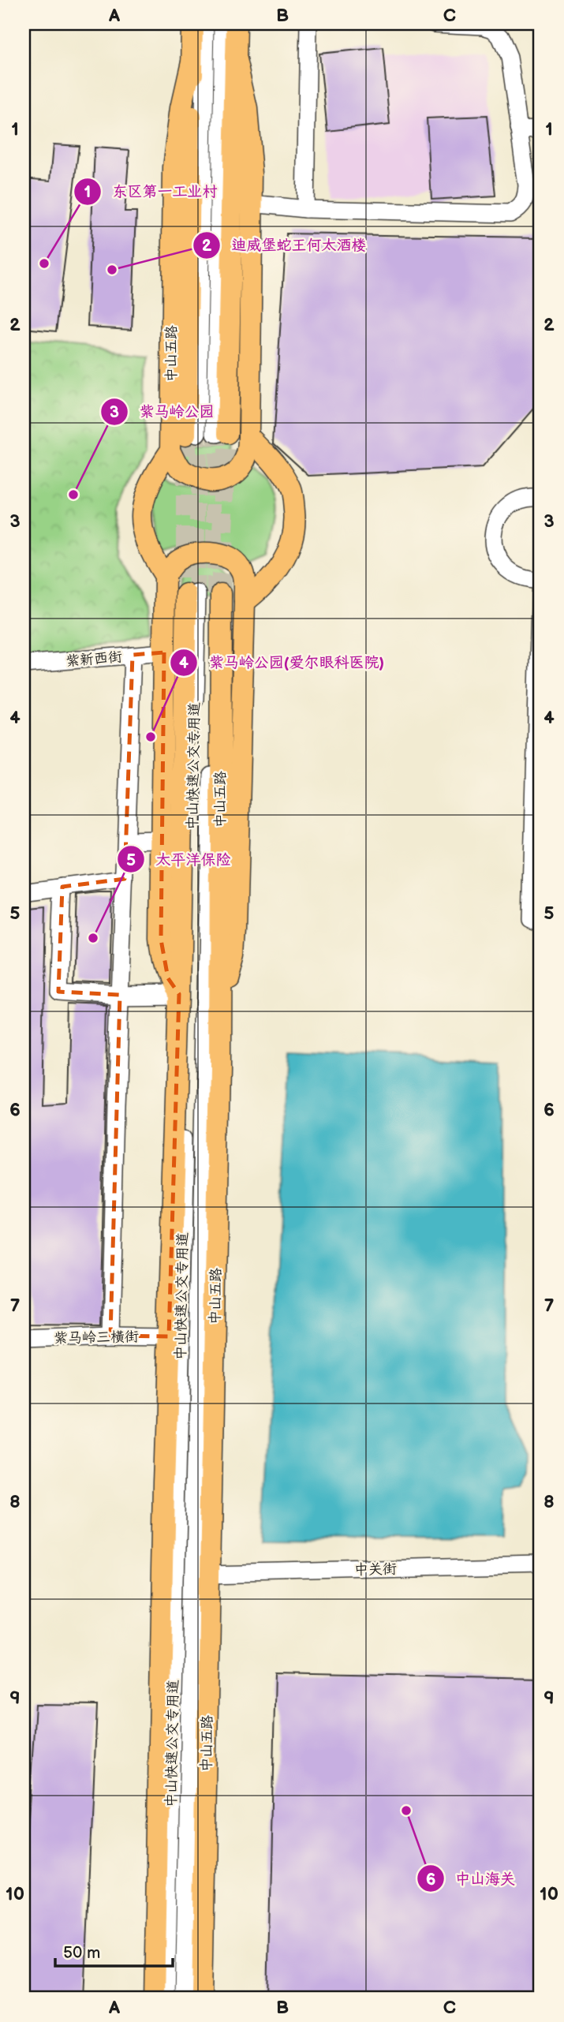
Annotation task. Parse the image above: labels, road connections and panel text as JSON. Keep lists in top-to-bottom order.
{
  "streets": {
    "main road": ["中山五路"],
    "street": [
      "紫新西街",
      "中山快速公交专用道",
      "紫马岭三横街",
      "中关街"
    ]
  },
  "crossings": [
    ["中山五路", "中山快速公交专用道"],
    ["中山五路", "中关街"]
  ],
  "places": [
    "东区第一工业村",
    "迪威堡蛇王何太酒楼",
    "紫马岭公园",
    "紫马岭公园(爱尔眼科医院)",
    "太平洋保险",
    "中山海关"
  ],
  "scale_bar": "50 m",
  "grid": {
    "columns": ["A", "B", "C"],
    "rows": [
      "1",
      "2",
      "3",
      "4",
      "5",
      "6",
      "7",
      "8",
      "9",
      "10"
    ]
  }
}
